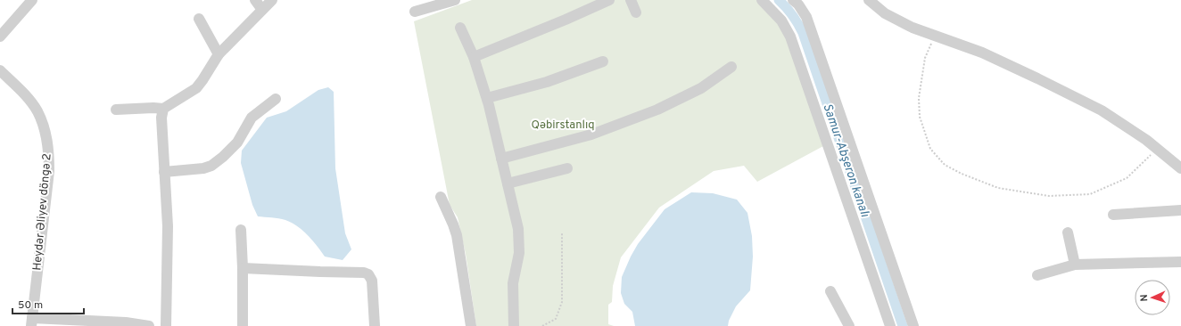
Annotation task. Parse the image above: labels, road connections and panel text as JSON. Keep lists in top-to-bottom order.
{
  "streets": {
    "street": ["Heydər Əliyev döngə 2"]
  },
  "water": ["Samur-Abşeron kanalı"],
  "parks": ["Qəbirstanlıq"],
  "scale_bar": "50 m",
  "north": "left"
}
